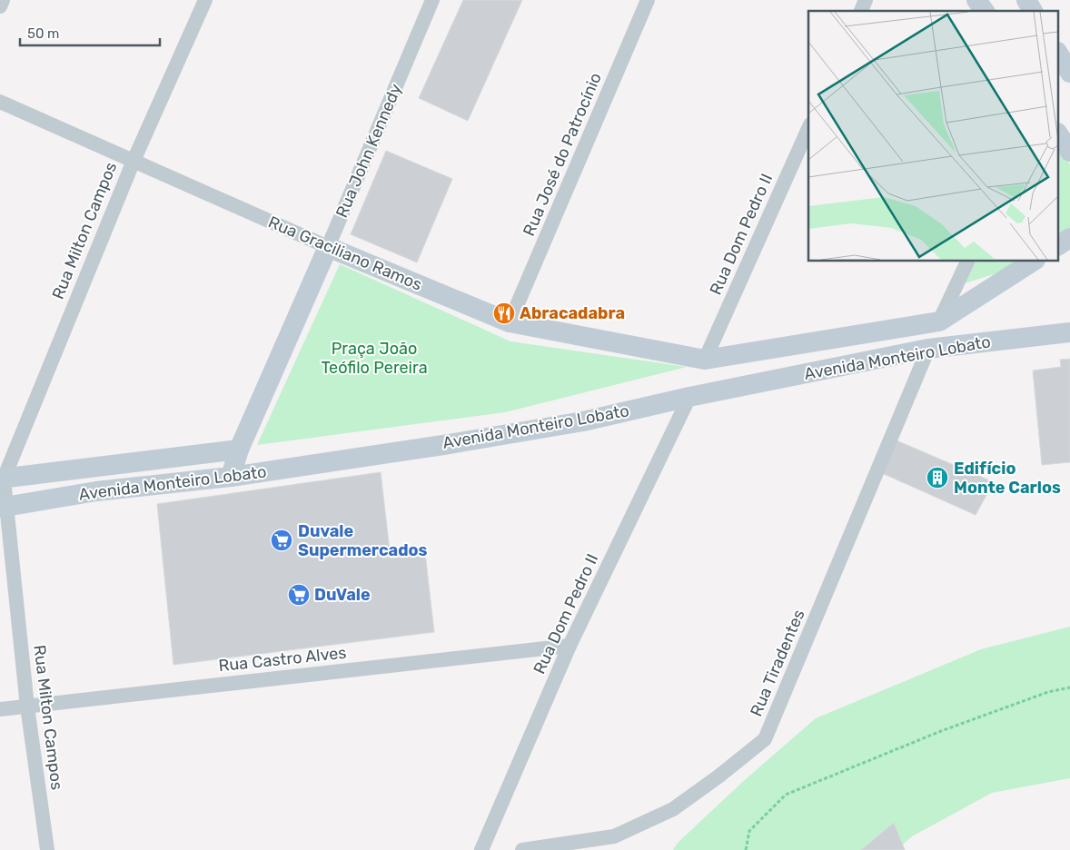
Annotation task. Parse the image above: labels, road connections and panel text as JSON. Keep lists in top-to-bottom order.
{
  "streets": {
    "main road": ["Rua John Kennedy", "Rua Graciliano Ramos", "Avenida Monteiro Lobato"],
    "street": [
      "Rua José do Patrocínio",
      "Rua Milton Campos",
      "Rua Dom Pedro II",
      "Rua Castro Alves",
      "Rua Tiradentes"
    ]
  },
  "crossings": [
    ["Rua John Kennedy", "Rua Graciliano Ramos"],
    ["Rua John Kennedy", "Avenida Monteiro Lobato"],
    ["Rua José do Patrocínio", "Rua Graciliano Ramos"],
    ["Rua Milton Campos", "Rua Graciliano Ramos"],
    ["Rua Milton Campos", "Avenida Monteiro Lobato"],
    ["Rua Milton Campos", "Rua Castro Alves"],
    ["Rua Dom Pedro II", "Rua Graciliano Ramos"],
    ["Rua Dom Pedro II", "Avenida Monteiro Lobato"],
    ["Rua Dom Pedro II", "Rua Castro Alves"],
    ["Rua Graciliano Ramos", "Avenida Monteiro Lobato"],
    ["Avenida Monteiro Lobato", "Rua Tiradentes"]
  ],
  "parks": ["Praça João Teófilo Pereira"],
  "places": {
    "restaurant": ["Abracadabra"],
    "building": ["Edifício Monte Carlos"],
    "supermarket": ["Duvale Supermercados", "DuVale"]
  },
  "scale_bar": "50 m"
}
